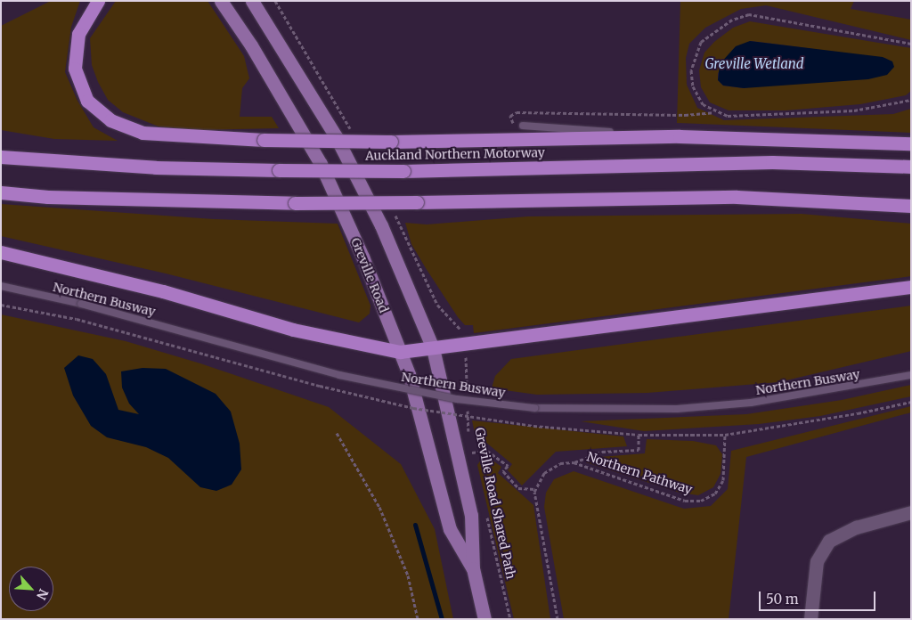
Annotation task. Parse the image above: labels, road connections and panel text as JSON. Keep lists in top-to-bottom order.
{
  "streets": {
    "highway": ["Auckland Northern Motorway"],
    "main road": ["Greville Road"],
    "lane": ["Northern Busway"],
    "path": ["Northern Pathway", "Greville Road Shared Path"]
  },
  "water": ["Greville Wetland"],
  "scale_bar": "50 m",
  "north": "bottom right"
}
